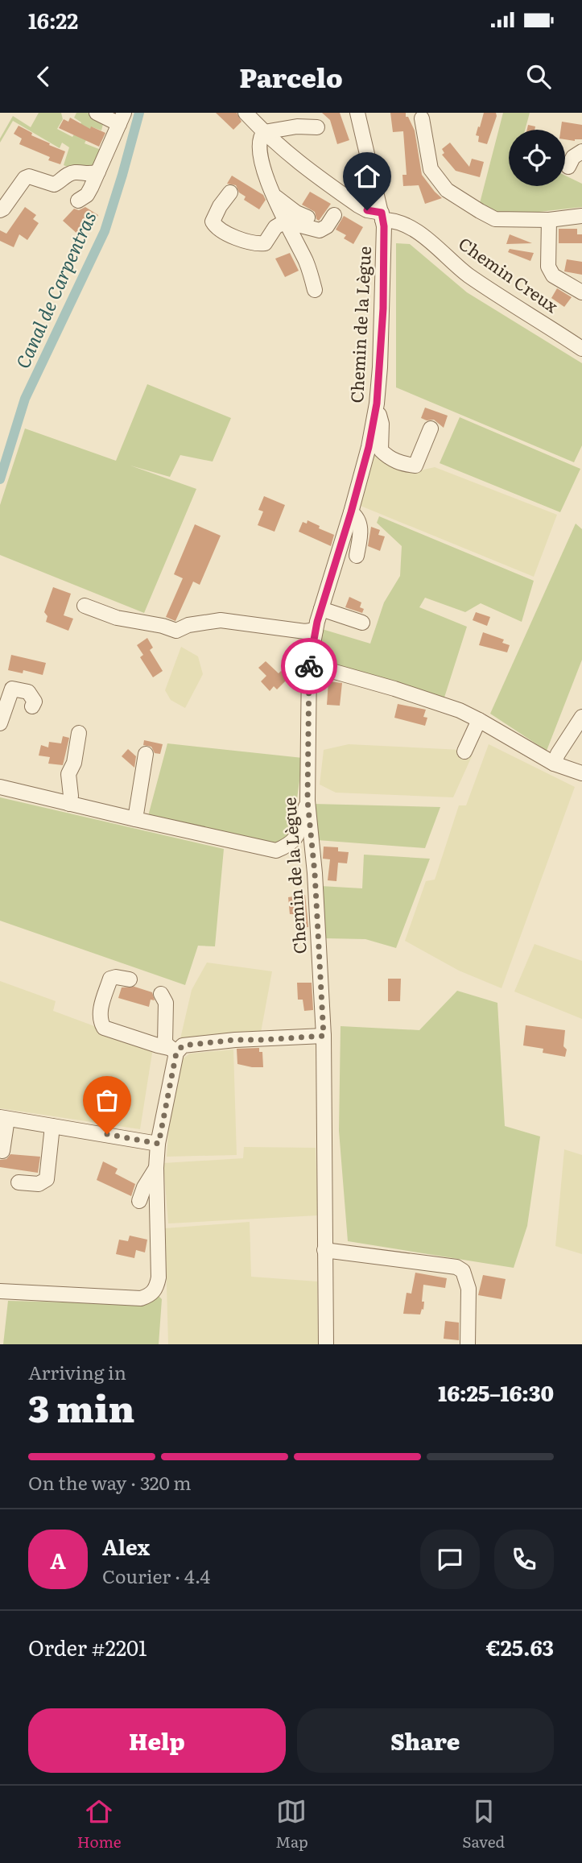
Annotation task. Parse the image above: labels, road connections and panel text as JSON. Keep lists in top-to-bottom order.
{
  "streets": {
    "street": ["Chemin Creux", "Chemin de la Lègue"]
  },
  "crossings": [
    ["Chemin Creux", "Chemin de la Lègue"]
  ],
  "water": ["Canal de Carpentras"],
  "page": {
    "status": "16:22",
    "header": "Parcelo",
    "heading": ["3 min", "Arriving in", "16:25–16:30"],
    "panel": [
      "Alex",
      "Courier · 4.4",
      "Order #2201",
      "€25.63"
    ],
    "bar": "On the way · 320 m",
    "round": "A",
    "buttons": ["Help", "Share"],
    "tabs": ["Home", "Map", "Saved"]
  }
}
